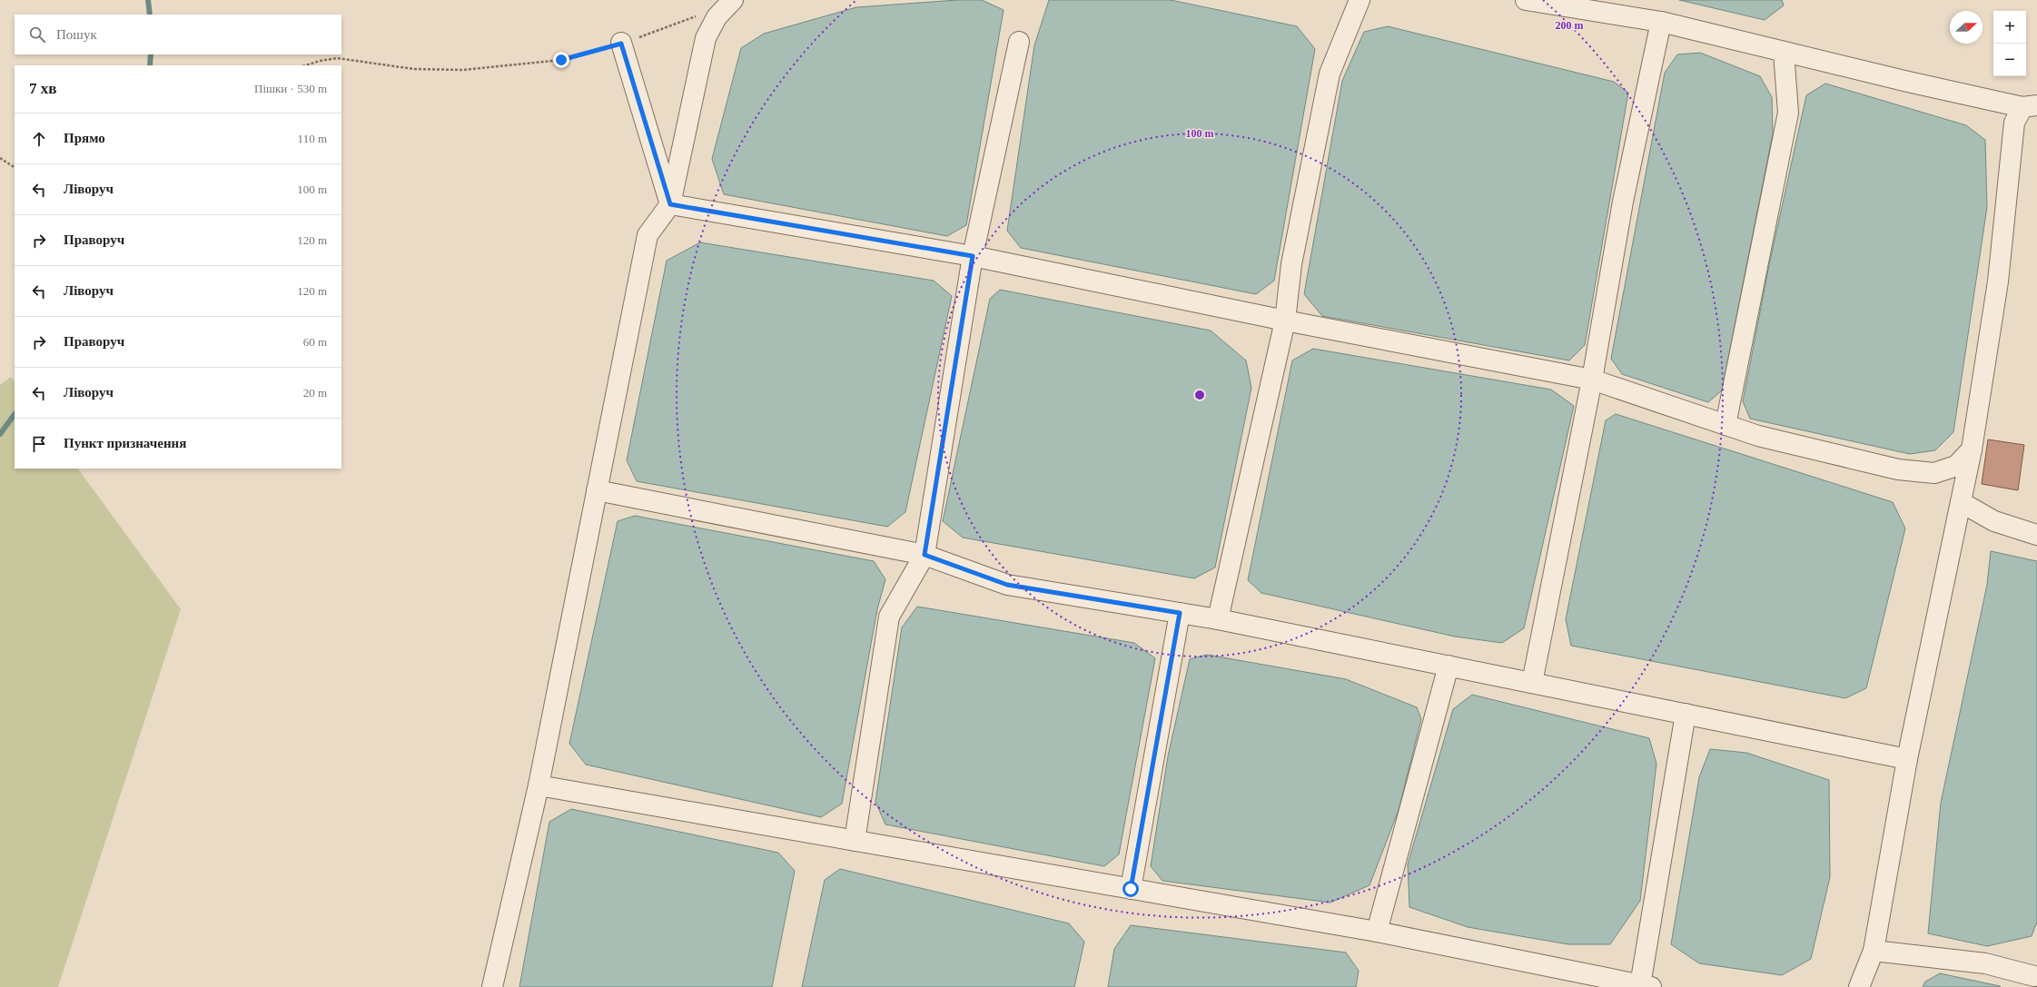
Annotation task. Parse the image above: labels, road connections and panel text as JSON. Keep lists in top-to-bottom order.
{
  "north": "right",
  "page": {
    "map_buttons": ["+", "−"],
    "search": "Пошук",
    "heading": ["7 хв", "Пішки · 530 m"],
    "list": [
      ["Прямо", "110 m"],
      ["Ліворуч", "100 m"],
      ["Праворуч", "120 m"],
      ["Ліворуч", "120 m"],
      ["Праворуч", "60 m"],
      ["Ліворуч", "20 m"],
      "Пункт призначення"
    ]
  },
  "rings": ["200 m", "100 m"]
}
